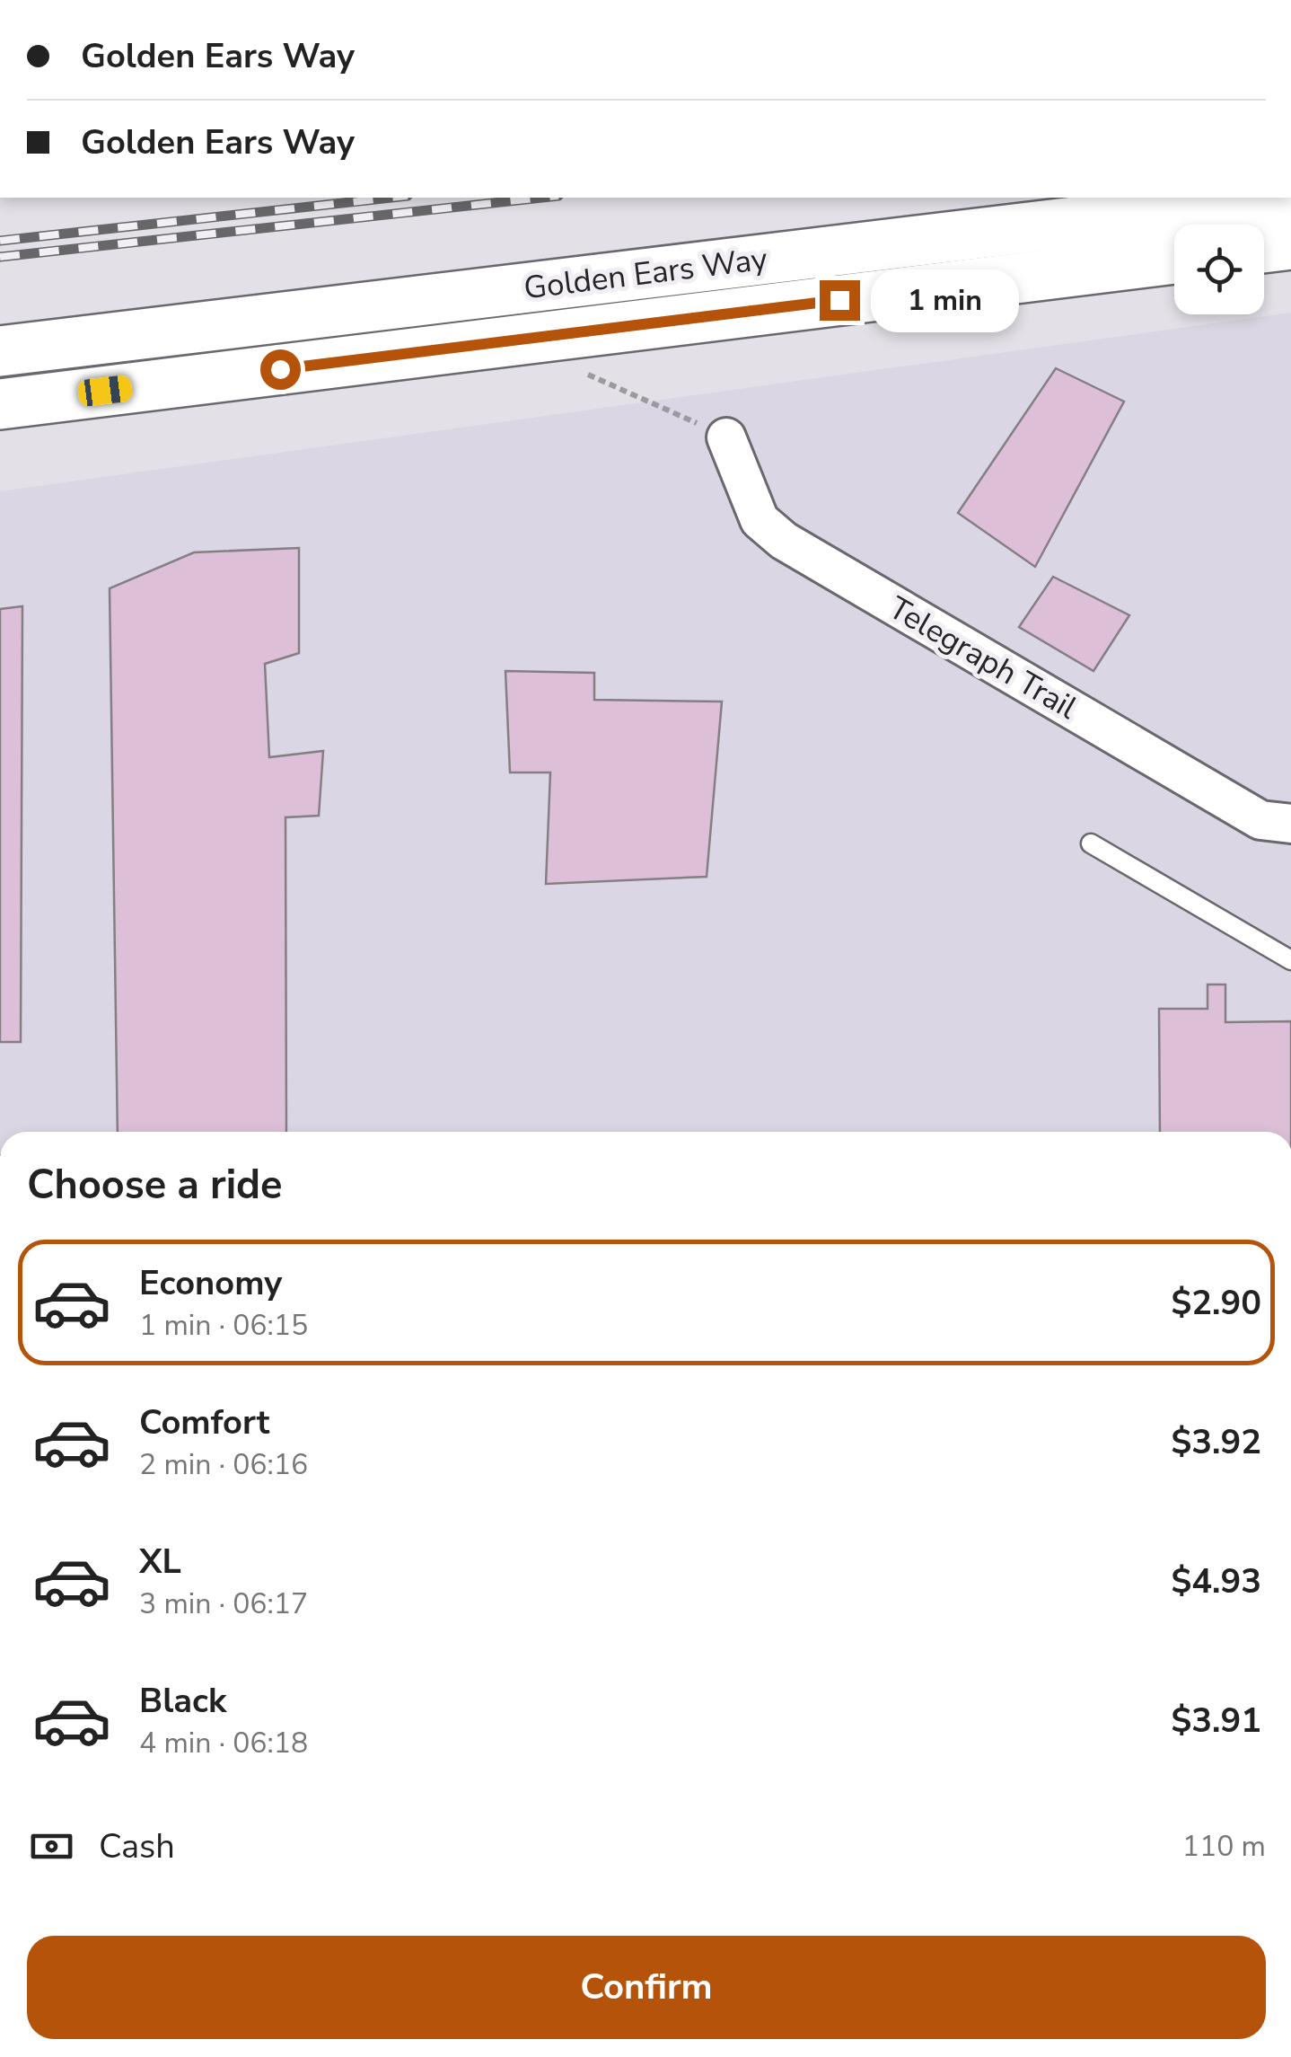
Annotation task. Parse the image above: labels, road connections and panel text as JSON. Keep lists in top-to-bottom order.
{
  "streets": {
    "main road": ["Golden Ears Way"],
    "street": ["Telegraph Trail"]
  },
  "page": {
    "banner": ["Golden Ears Way", "Golden Ears Way"],
    "bubble": "1 min",
    "heading": "Choose a ride",
    "list": [
      {
        "name": "Economy",
        "note": "1 min · 06:15",
        "value": "$2.90"
      },
      {
        "name": "Comfort",
        "note": "2 min · 06:16",
        "value": "$3.92"
      },
      {
        "name": "XL",
        "note": "3 min · 06:17",
        "value": "$4.93"
      },
      {
        "name": "Black",
        "note": "4 min · 06:18",
        "value": "$3.91"
      }
    ],
    "pay": ["Cash", "110 m"],
    "buttons": "Confirm"
  }
}
